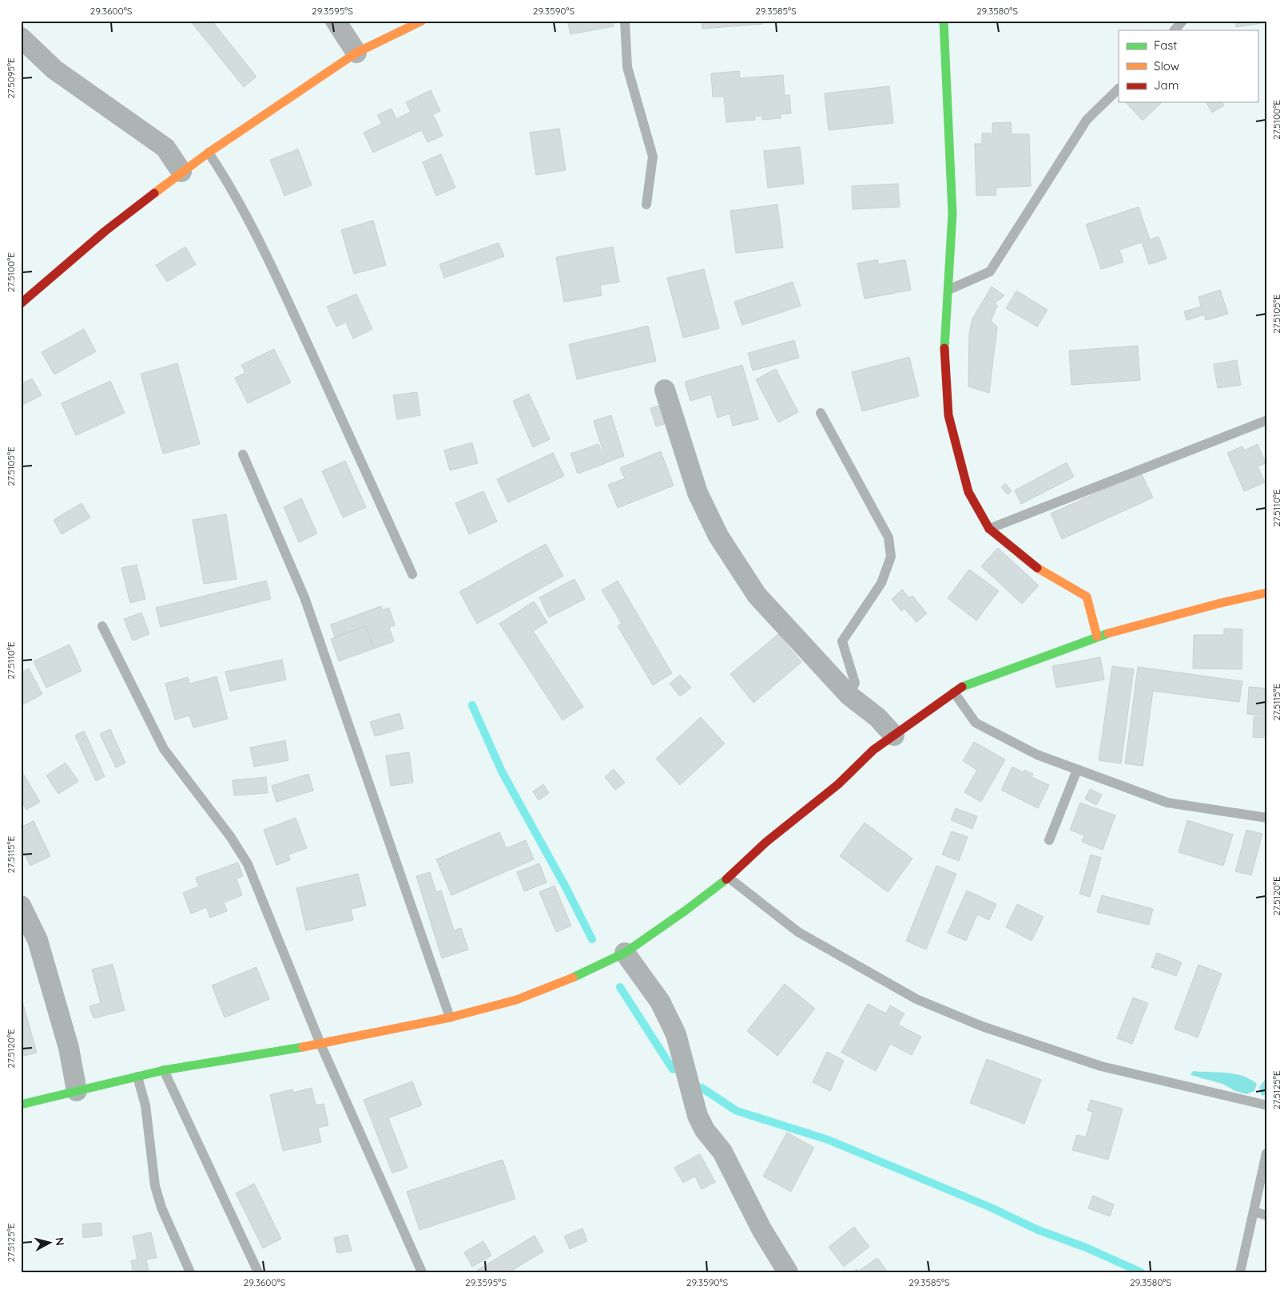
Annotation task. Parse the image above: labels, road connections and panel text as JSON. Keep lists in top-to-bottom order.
{
  "legend": ["Fast", "Slow", "Jam"],
  "north": "right",
  "coordinates": [
    "29.3600°S",
    "29.3595°S",
    "29.3590°S",
    "29.3585°S",
    "29.3580°S",
    "27.5095°E",
    "27.5100°E",
    "27.5105°E",
    "27.5110°E",
    "27.5115°E",
    "27.5120°E",
    "27.5125°E"
  ]
}
